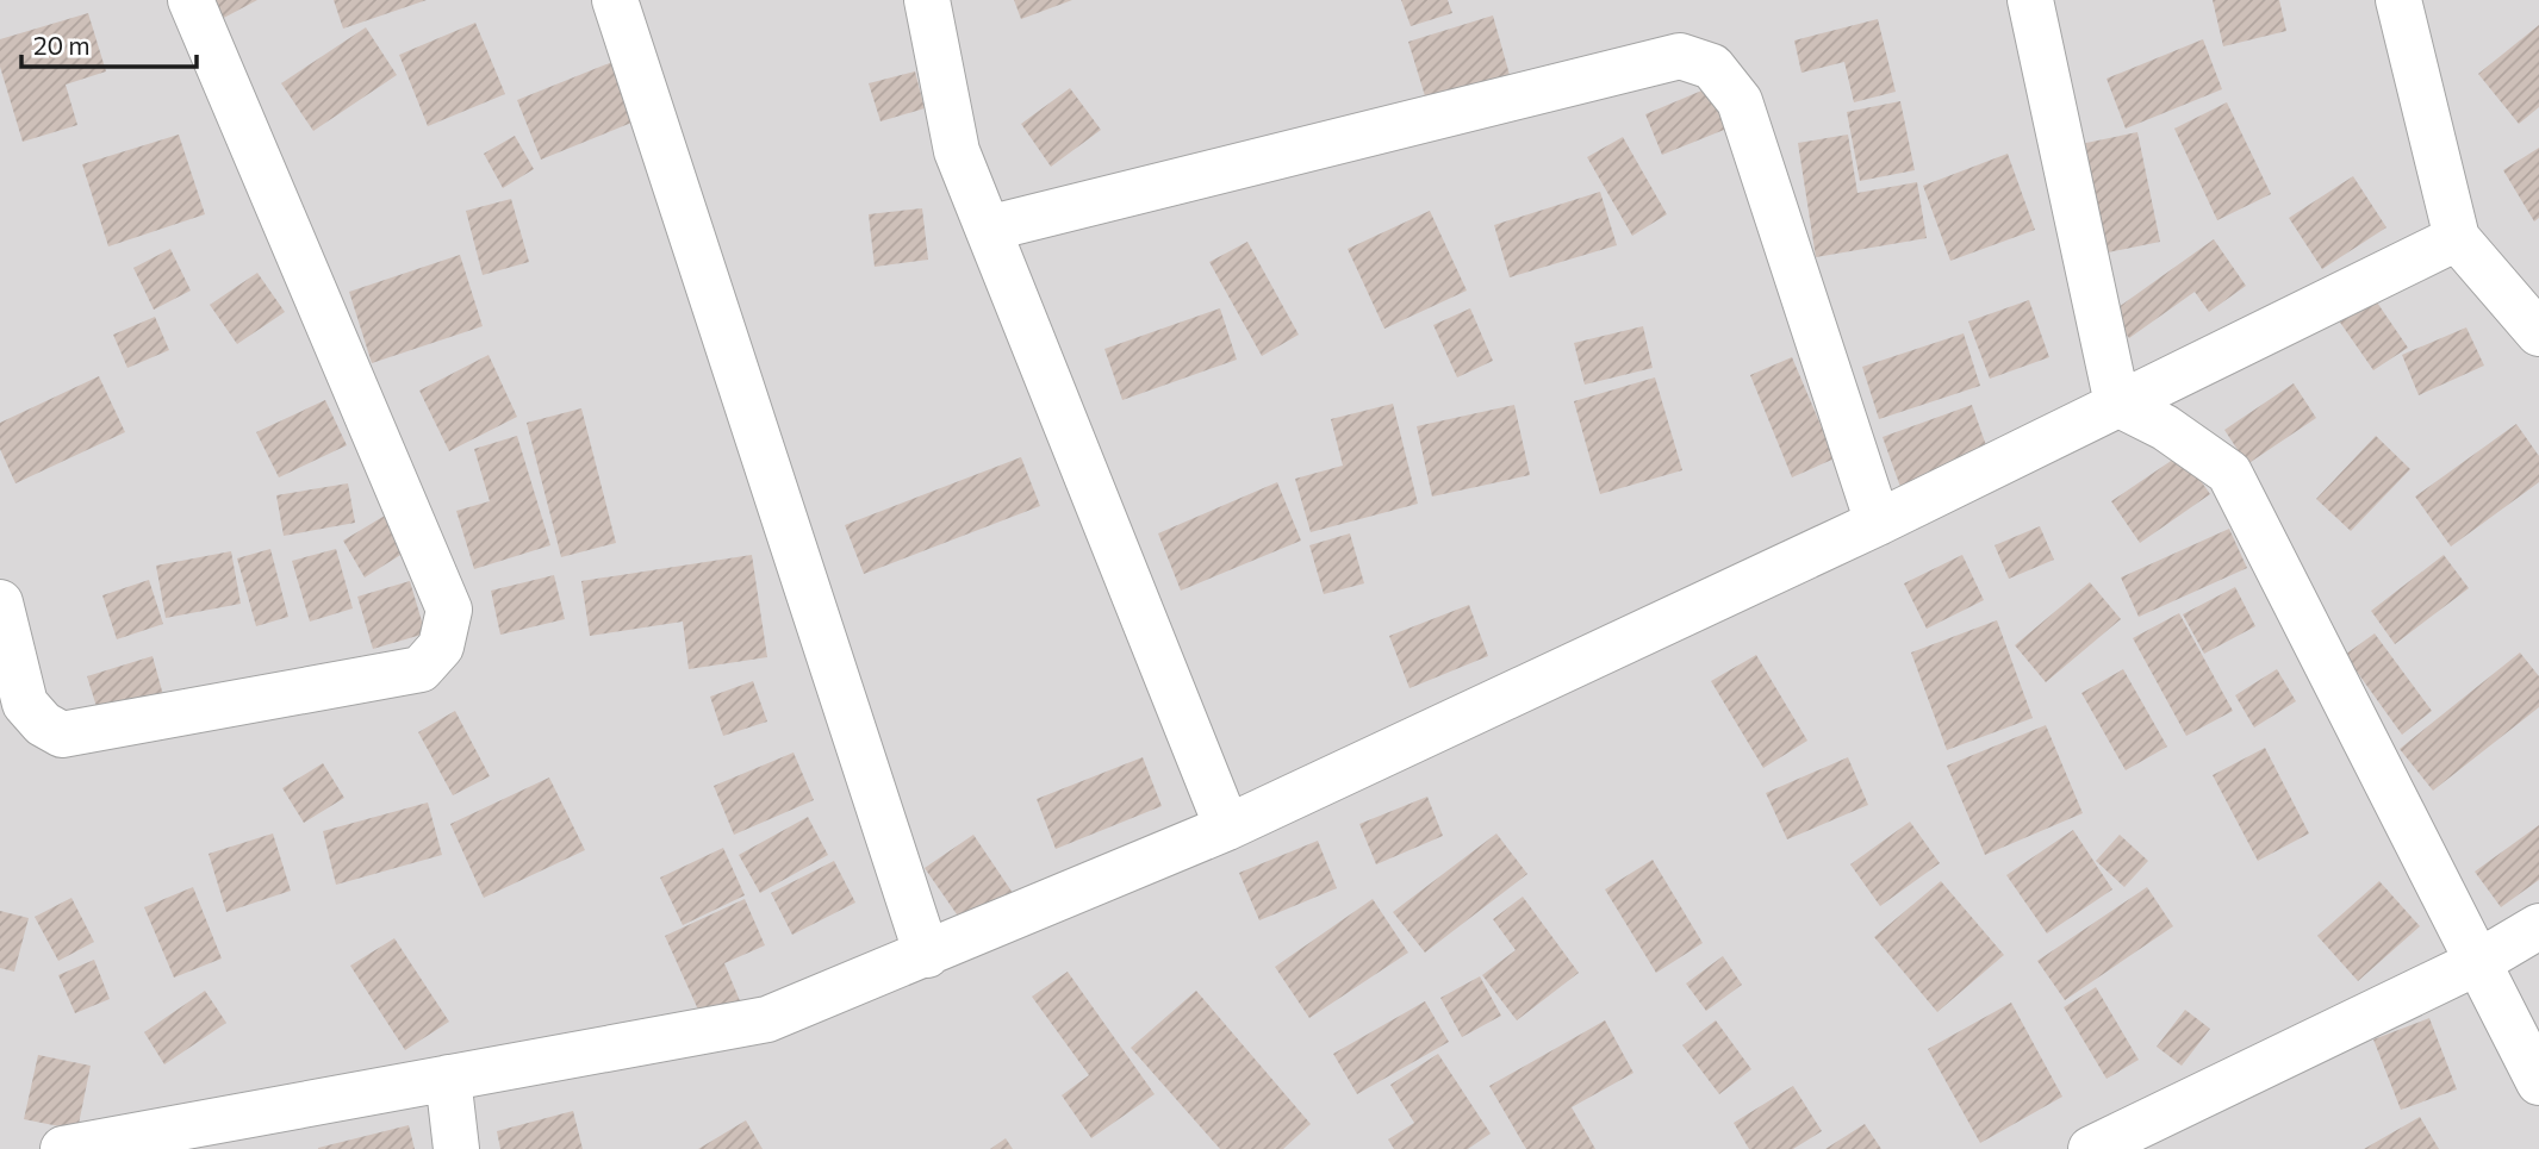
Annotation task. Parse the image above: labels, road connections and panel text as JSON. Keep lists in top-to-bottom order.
{
  "scale_bar": "20 m"
}
